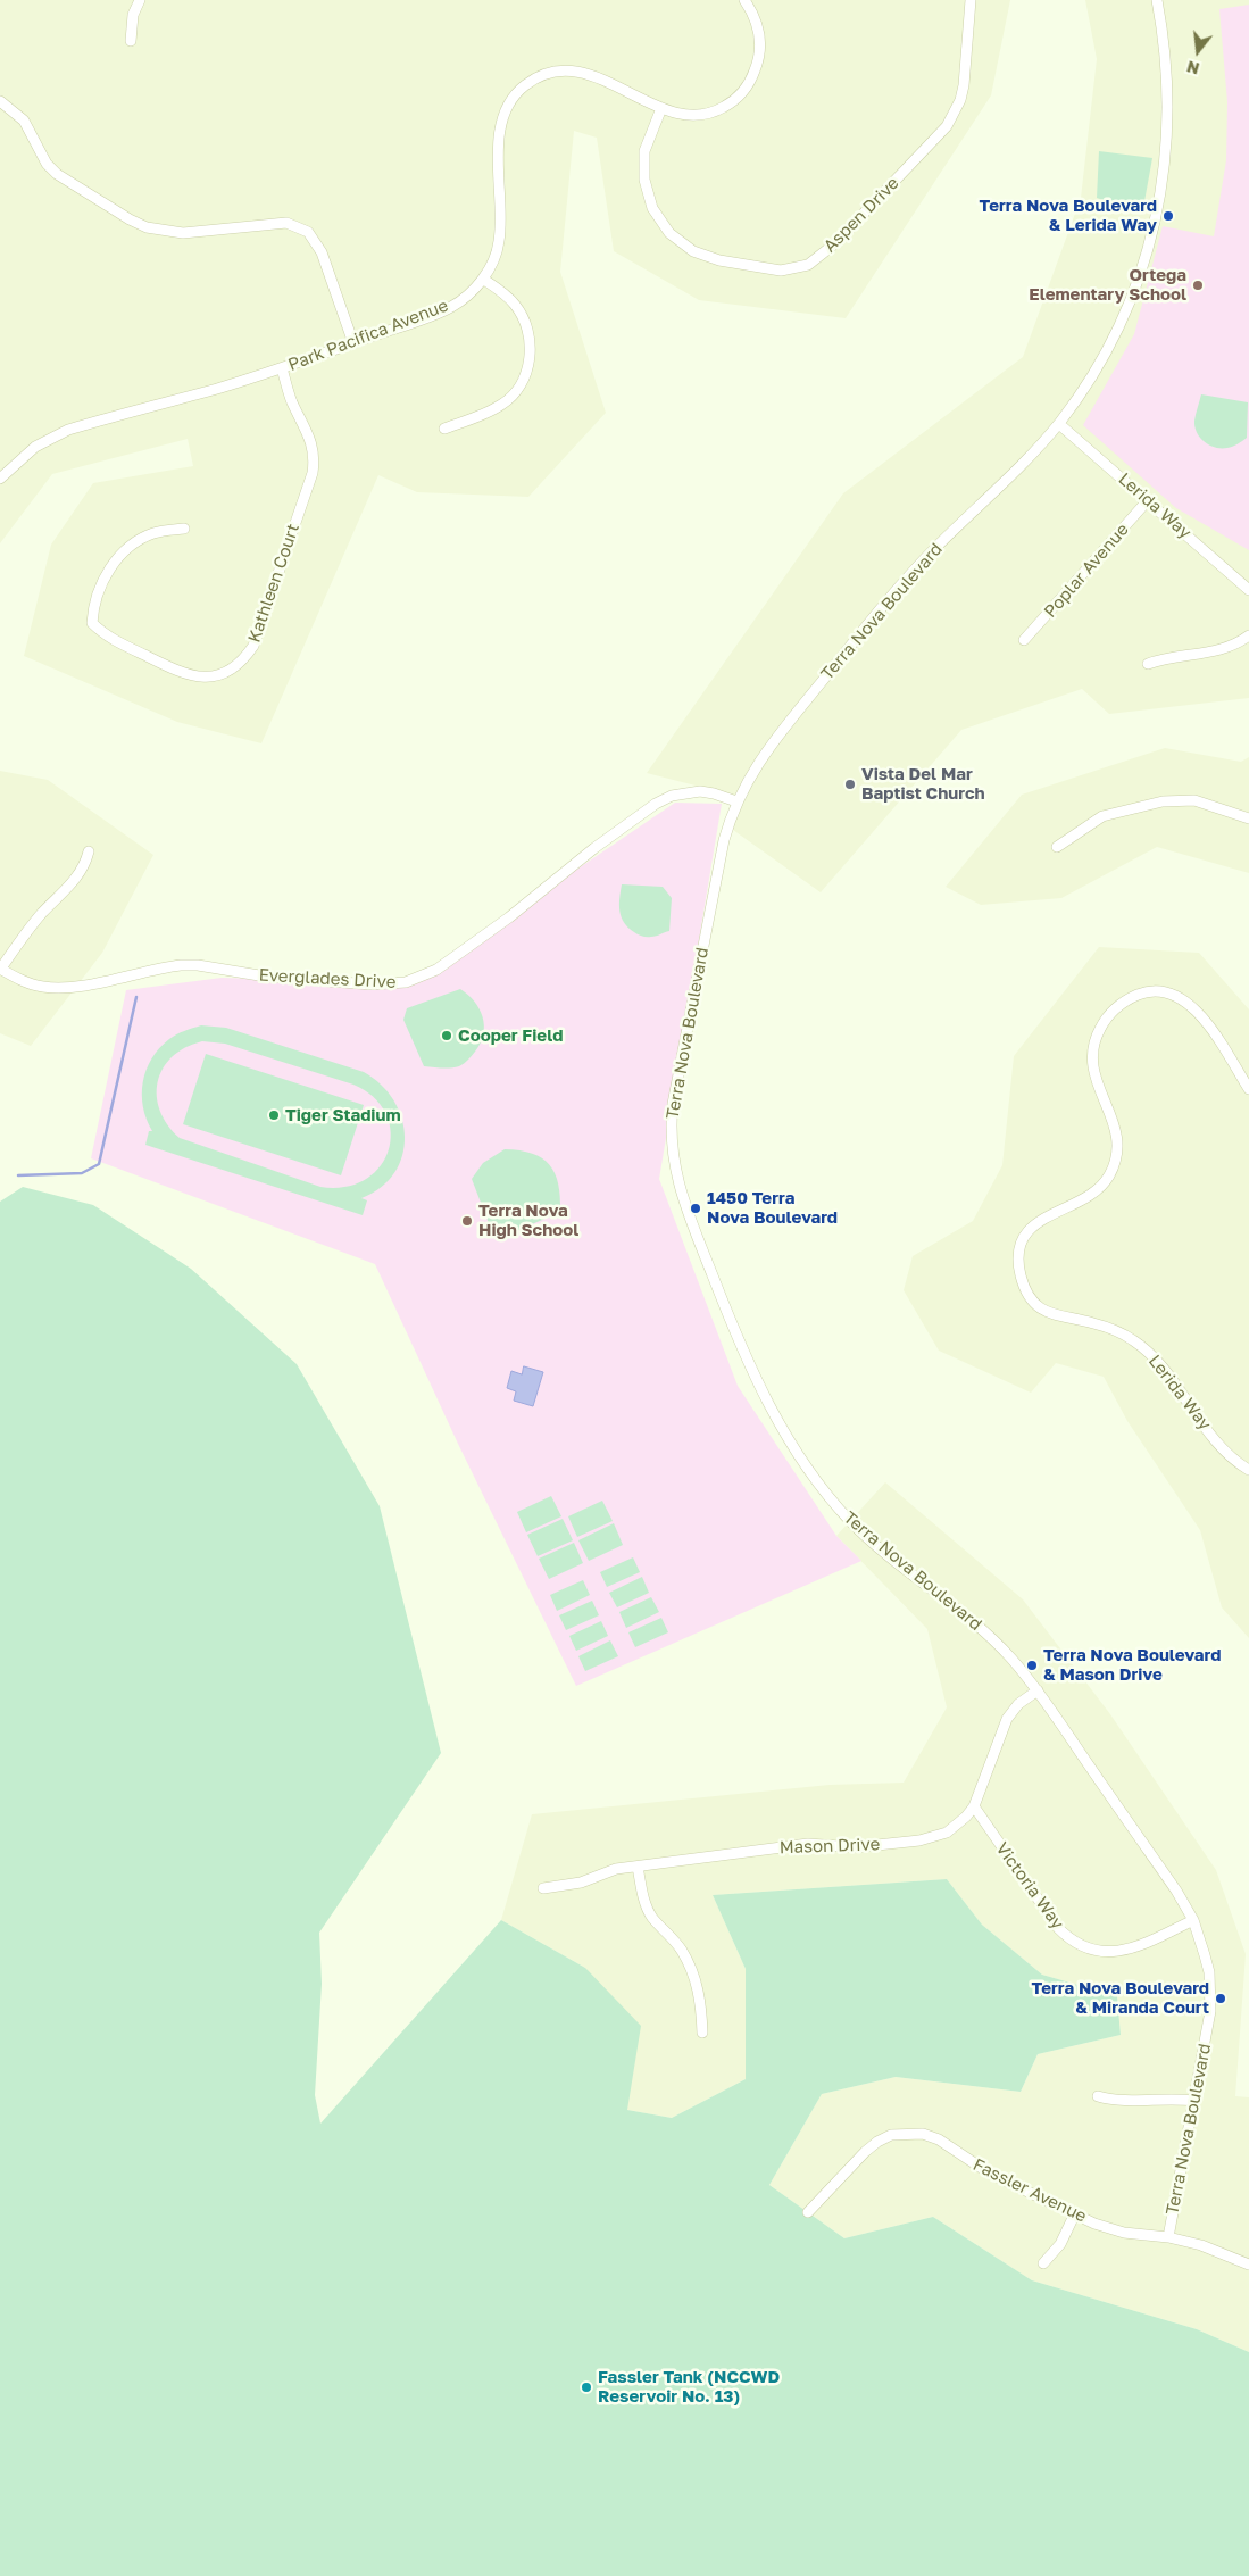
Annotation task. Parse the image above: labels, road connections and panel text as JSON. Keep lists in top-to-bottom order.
{
  "streets": {
    "street": [
      "Aspen Drive",
      "Park Pacifica Avenue",
      "Lerida Way",
      "Poplar Avenue",
      "Kathleen Court",
      "Terra Nova Boulevard",
      "Everglades Drive",
      "Mason Drive",
      "Victoria Way",
      "Fassler Avenue"
    ]
  },
  "crossings": [
    ["Aspen Drive", "Park Pacifica Avenue"],
    ["Park Pacifica Avenue", "Kathleen Court"],
    ["Lerida Way", "Poplar Avenue"],
    ["Lerida Way", "Terra Nova Boulevard"],
    ["Terra Nova Boulevard", "Everglades Drive"],
    ["Terra Nova Boulevard", "Mason Drive"],
    ["Terra Nova Boulevard", "Victoria Way"],
    ["Terra Nova Boulevard", "Fassler Avenue"],
    ["Mason Drive", "Victoria Way"]
  ],
  "places": [
    "Terra Nova Boulevard & Lerida Way",
    "Ortega Elementary School",
    "Vista Del Mar Baptist Church",
    "Cooper Field",
    "Tiger Stadium",
    "1450 Terra Nova Boulevard",
    "Terra Nova High School",
    "Terra Nova Boulevard & Mason Drive",
    "Terra Nova Boulevard & Miranda Court",
    "Fassler Tank (NCCWD Reservoir No. 13)"
  ],
  "north": "bottom"
}
